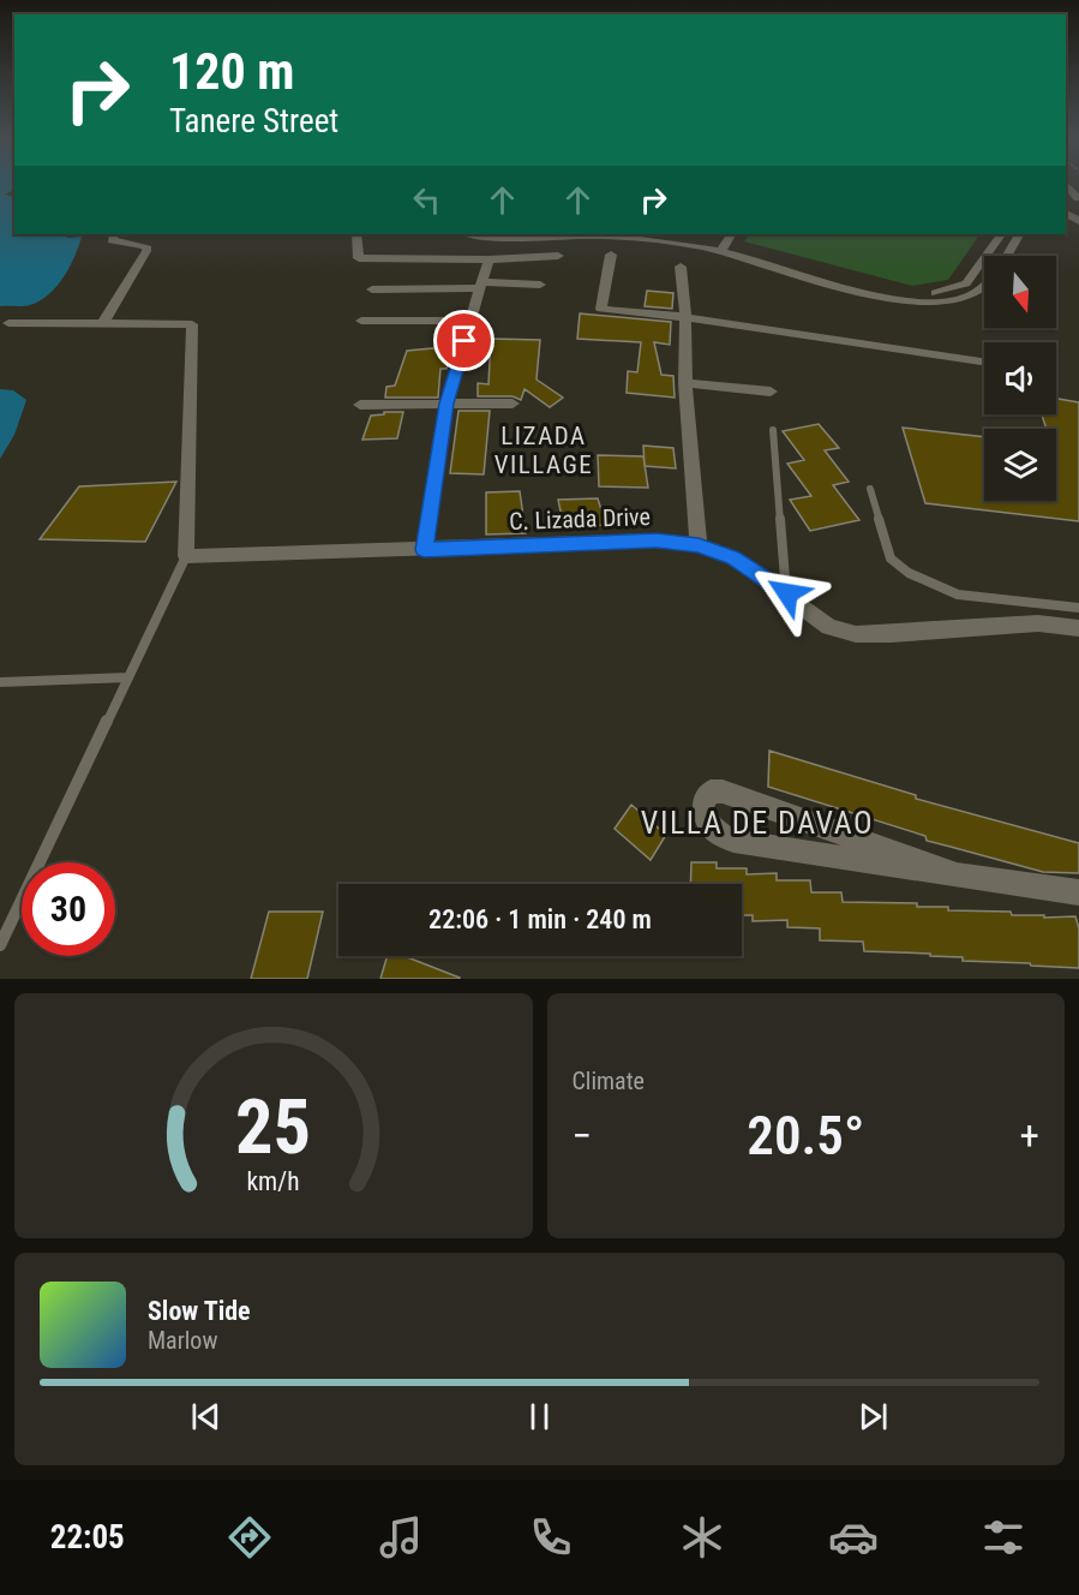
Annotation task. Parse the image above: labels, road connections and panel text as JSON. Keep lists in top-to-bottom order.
{
  "streets": {
    "street": ["C. Lizada Drive"]
  },
  "districts": ["LIZADA VILLAGE", "VILLA DE DAVAO"],
  "north": "bottom",
  "page": {
    "turn": ["120 m", "Tanere Street"],
    "limit": "30",
    "trip": "22:06 · 1 min · 240 m",
    "tile": "Climate",
    "heat": ["−", "20.5°", "+"],
    "song": ["Slow Tide", "Marlow"],
    "tabs": "22:05",
    "gauge": ["25", "km/h"]
  }
}
